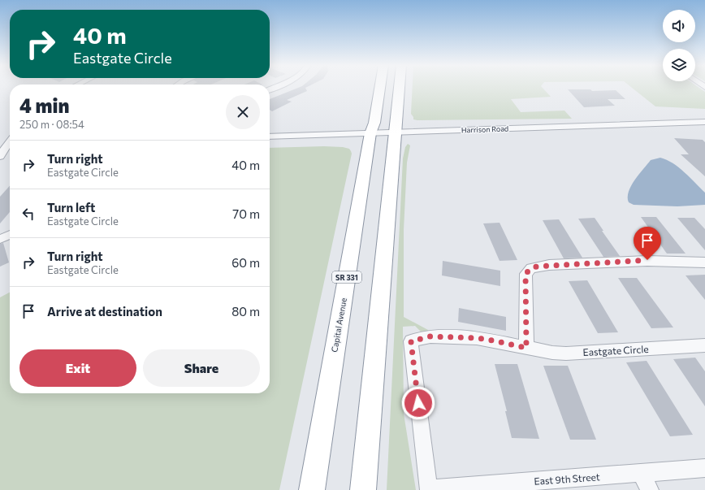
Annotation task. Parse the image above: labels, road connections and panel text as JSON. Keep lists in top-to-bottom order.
{
  "streets": {
    "highway": ["SR 331", "Capital Avenue"],
    "street": ["Harrison Road", "Eastgate Circle", "East 9th Street"]
  },
  "crossings": [
    ["Harrison Road", "Capital Avenue"],
    ["Eastgate Circle", "East 9th Street"]
  ],
  "page": {
    "turn": ["40 m", "Eastgate Circle"],
    "heading": ["4 min", "250 m · 08:54"],
    "list": [
      {
        "name": "Turn right",
        "note": "Eastgate Circle",
        "value": "40 m"
      },
      {
        "name": "Turn left",
        "note": "Eastgate Circle",
        "value": "70 m"
      },
      {
        "name": "Turn right",
        "note": "Eastgate Circle",
        "value": "60 m"
      },
      {
        "name": "Arrive at destination",
        "value": "80 m"
      }
    ],
    "buttons": ["Exit", "Share"]
  }
}
